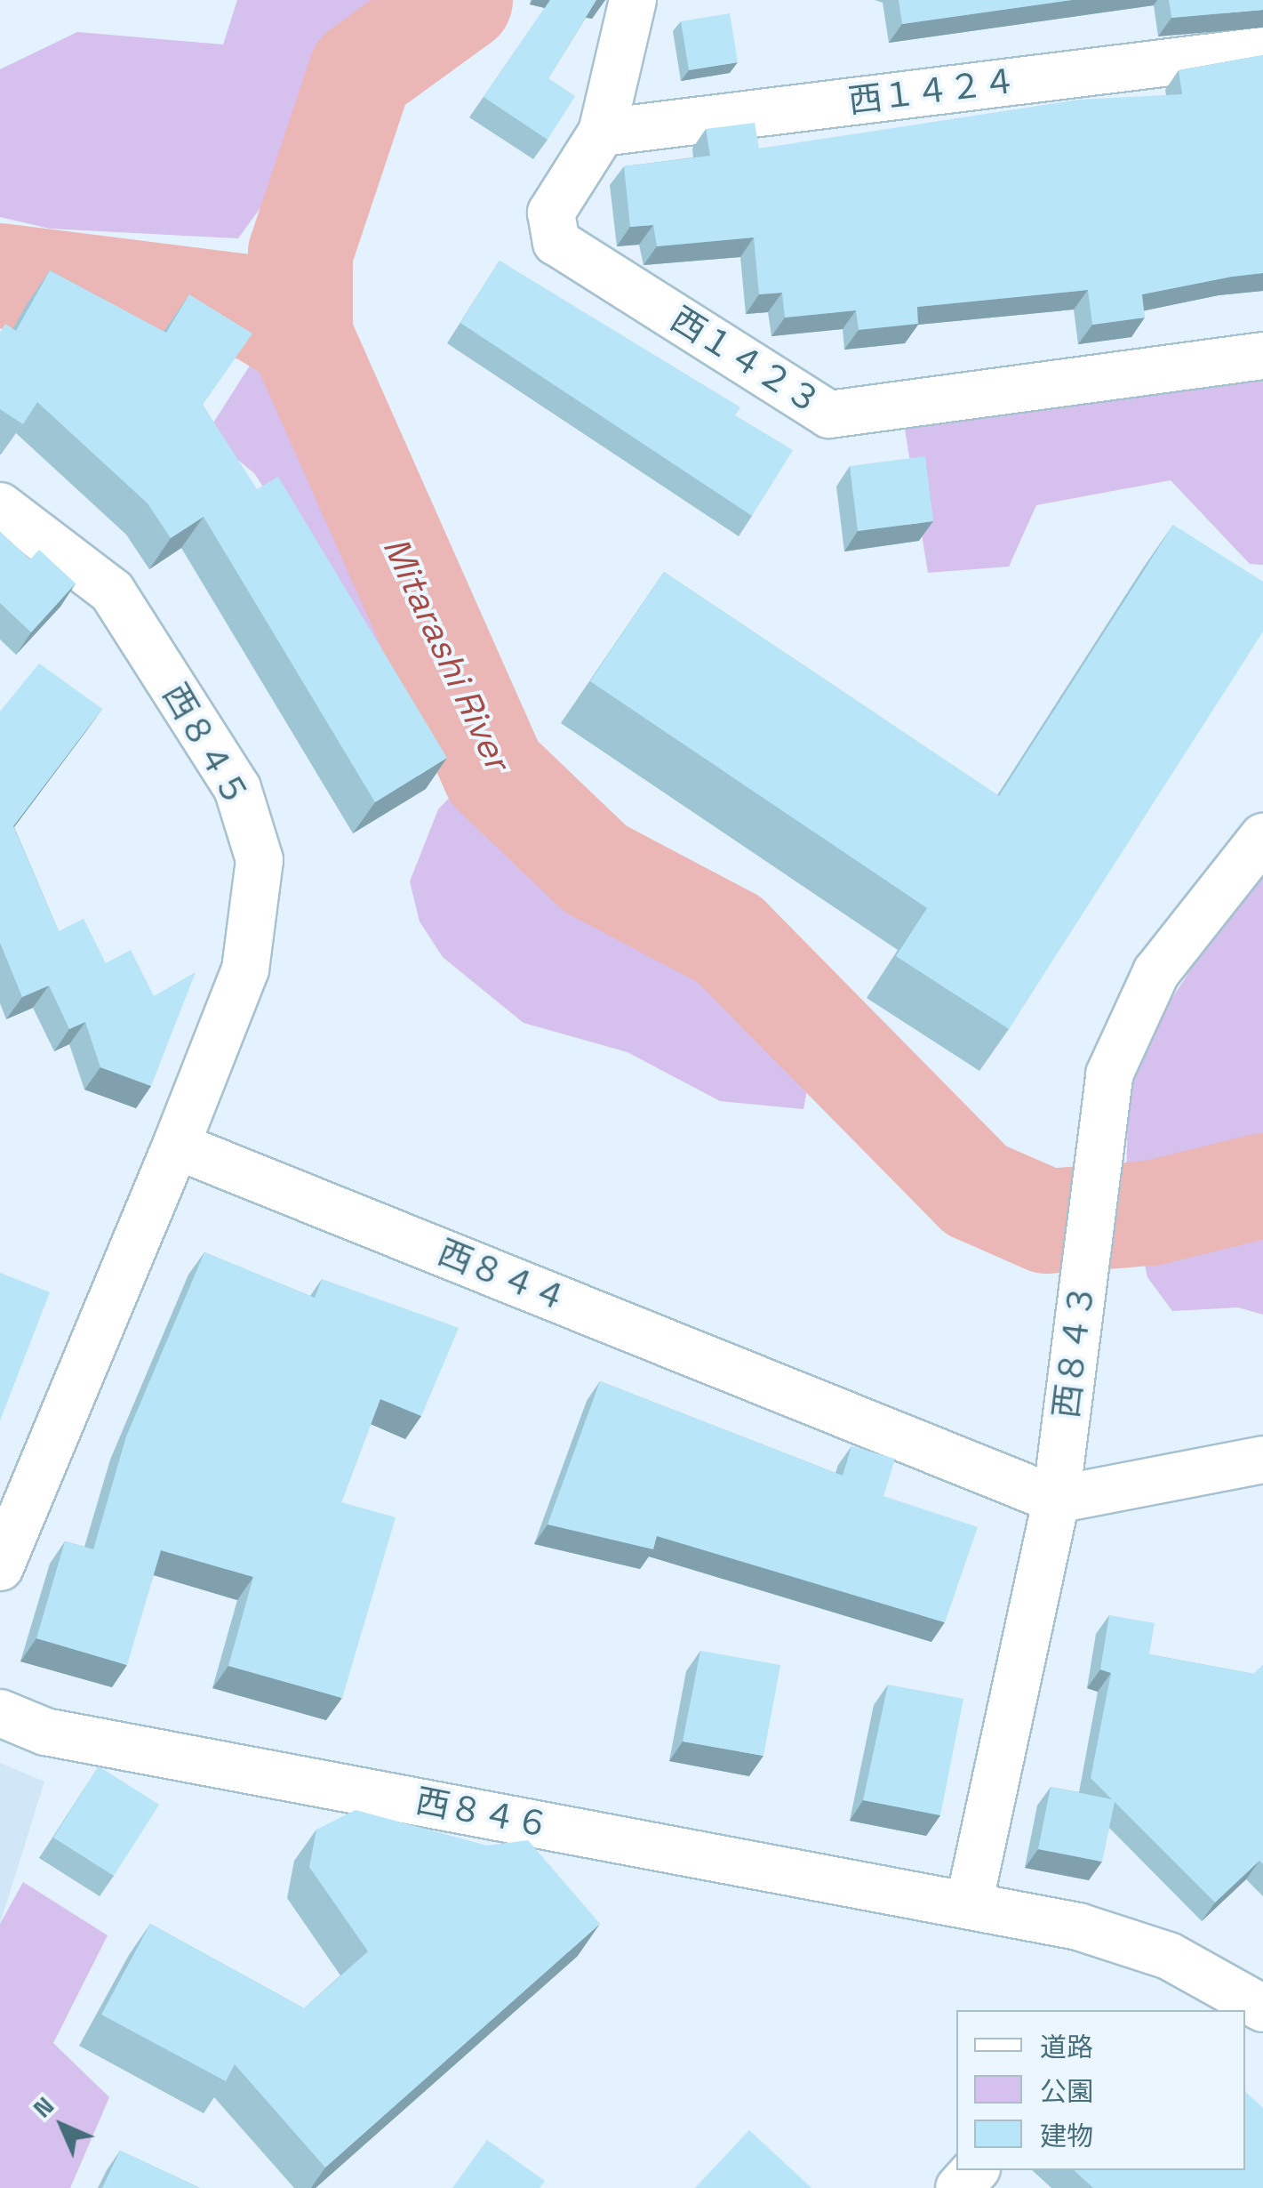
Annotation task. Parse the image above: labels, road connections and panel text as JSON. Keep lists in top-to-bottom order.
{
  "streets": {
    "street": [
      "西１４２４",
      "西１４２３",
      "西８４５",
      "西８４４",
      "西８４３",
      "西８４６"
    ]
  },
  "crossings": [
    ["西１４２４", "西１４２３"],
    ["西８４５", "西８４４"],
    ["西８４４", "西８４３"],
    ["西８４３", "西８４６"]
  ],
  "water": ["Mitarashi River"],
  "legend": ["道路", "公園", "建物"],
  "north": "top left"
}
